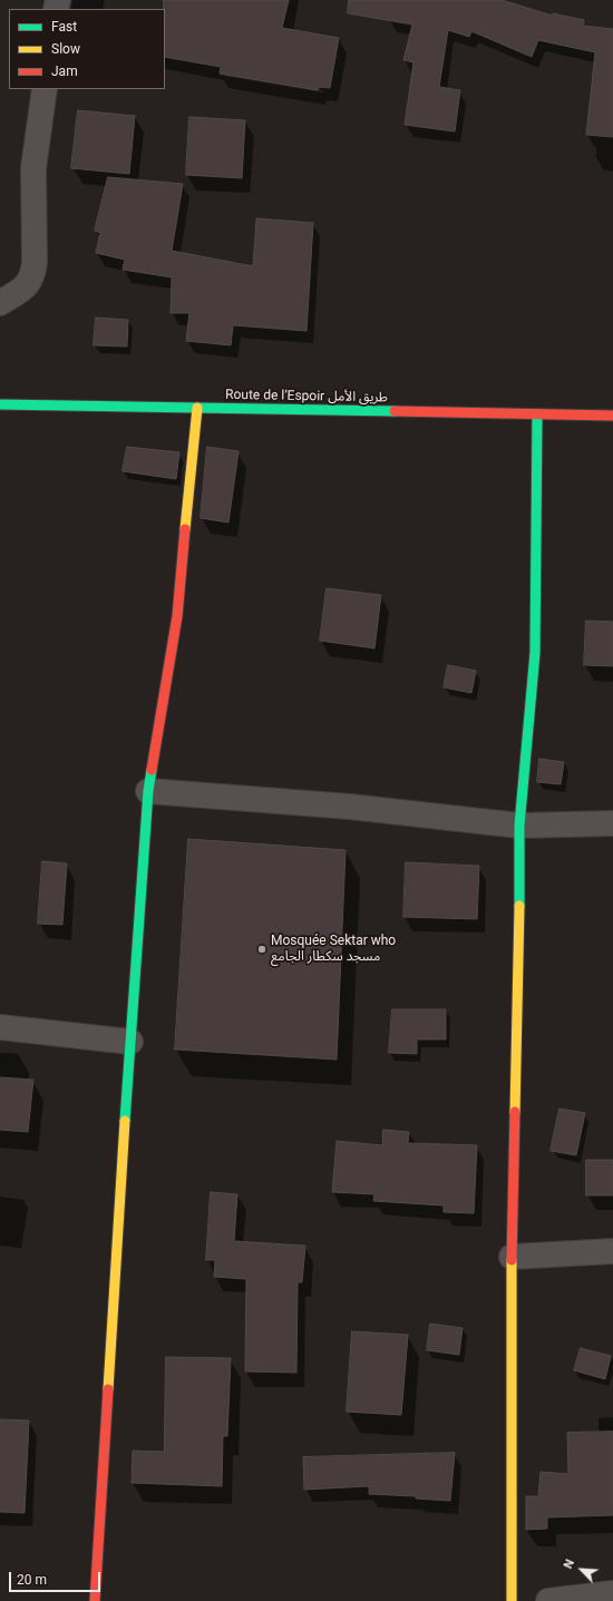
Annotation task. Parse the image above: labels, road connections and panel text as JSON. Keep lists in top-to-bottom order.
{
  "streets": {
    "main road": ["Route de l’Espoir طريق الأمل"]
  },
  "places": ["Mosquée Sektar who مسجد سكطار الجامع"],
  "legend": ["Fast", "Slow", "Jam"],
  "scale_bar": "20 m",
  "north": "top left"
}
